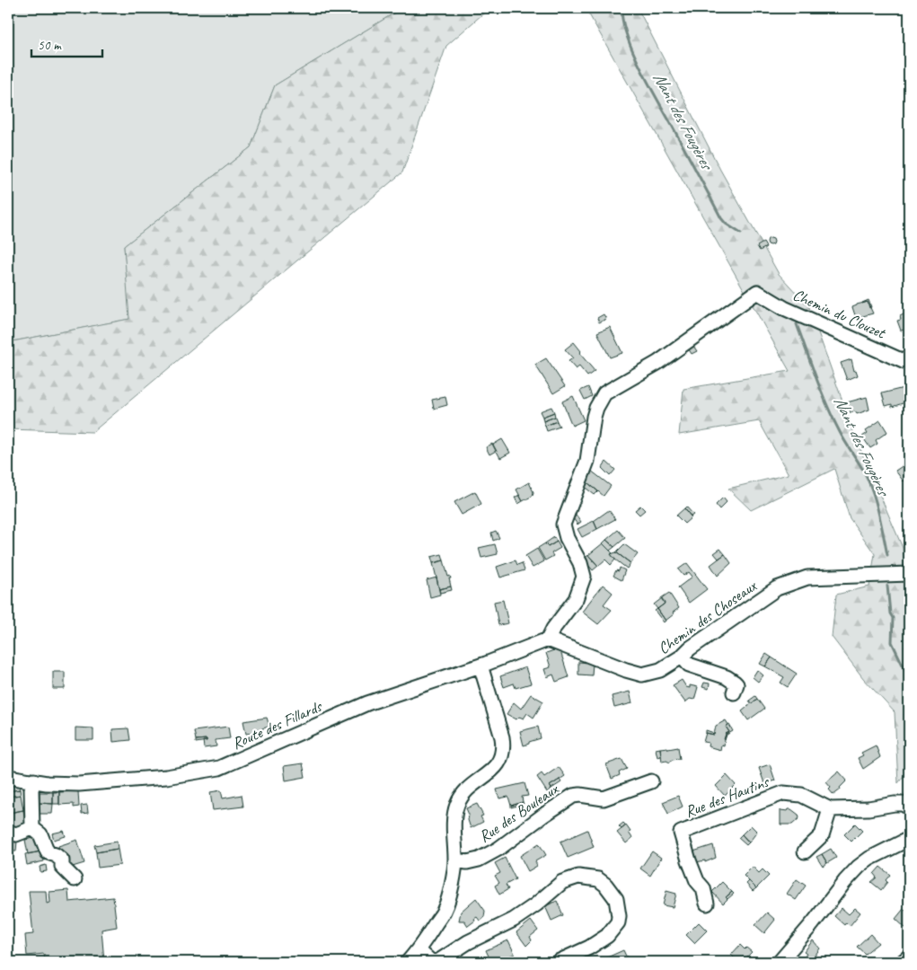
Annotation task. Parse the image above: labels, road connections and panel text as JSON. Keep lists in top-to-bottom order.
{
  "streets": {
    "street": [
      "Chemin du Clouzet",
      "Chemin des Choseaux",
      "Route des Fillards",
      "Rue des Hautins",
      "Rue des Bouleaux"
    ]
  },
  "crossings": [
    ["Chemin du Clouzet", "Chemin des Choseaux"],
    ["Chemin du Clouzet", "Route des Fillards"],
    ["Chemin des Choseaux", "Route des Fillards"]
  ],
  "water": ["Nant des Fougères"],
  "scale_bar": "50 m"
}
